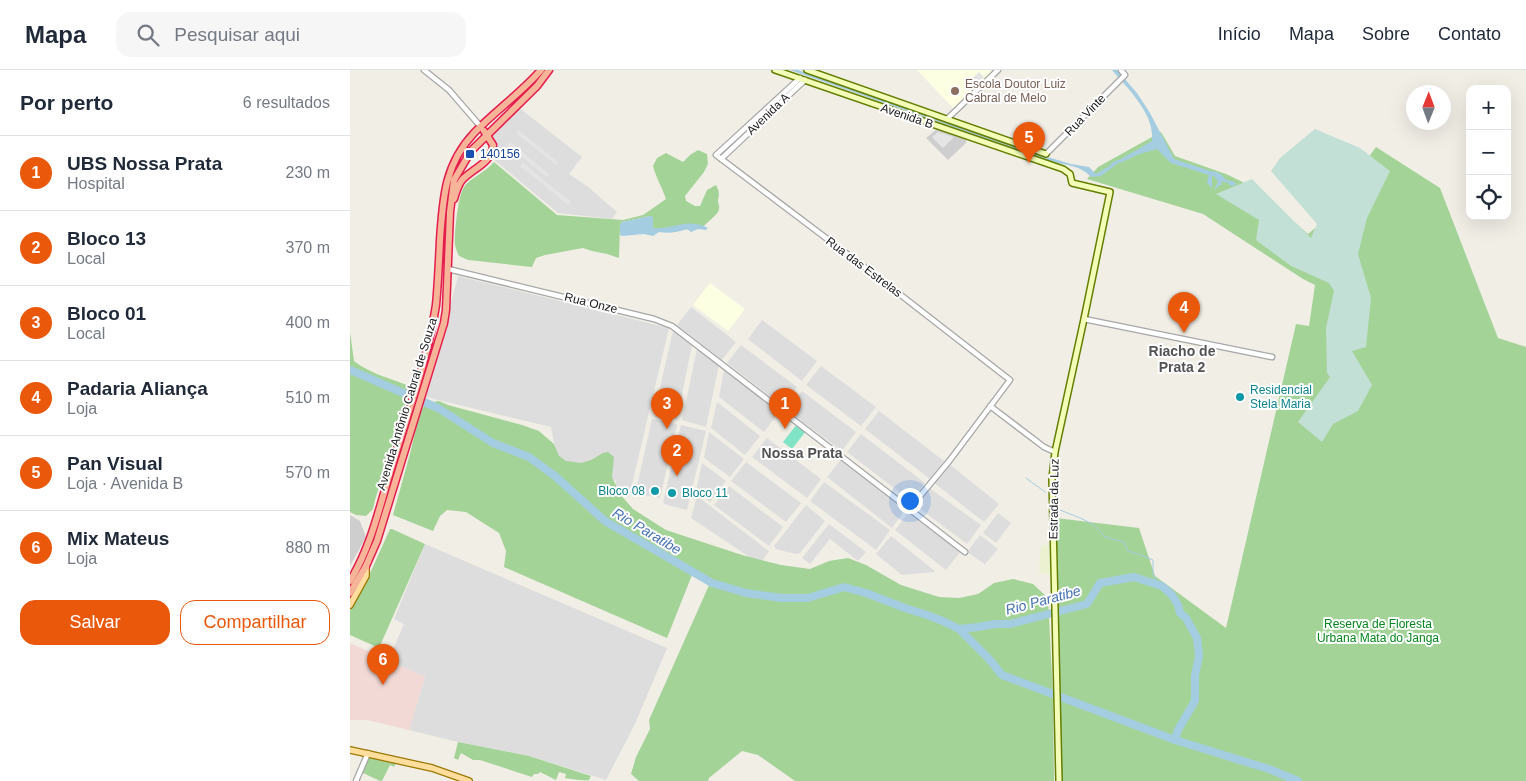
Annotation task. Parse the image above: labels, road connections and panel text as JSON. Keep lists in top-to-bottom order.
{
  "streets": {
    "highway": ["Avenida Antônio Cabral de Souza"],
    "main road": ["Avenida A", "Avenida B", "Estrada da Luz"],
    "street": ["Rua Vinte", "Rua das Estrelas", "Rua Onze"]
  },
  "crossings": [
    ["Avenida A", "Avenida B"],
    ["Avenida A", "Rua das Estrelas"],
    ["Rua Vinte", "Avenida B"],
    ["Avenida B", "Estrada da Luz"],
    ["Rua Onze", "Avenida Antônio Cabral de Souza"]
  ],
  "districts": ["Riacho de Prata 2", "Nossa Prata"],
  "water": ["Rio Paratibe"],
  "parks": ["Reserva de Floresta Urbana Mata do Janga"],
  "places": {
    "other": [
      "Escola Doutor Luiz Cabral de Melo",
      "Residencial Stela Maria",
      "Bloco 08",
      "Bloco 11"
    ],
    "transit": ["140156"]
  },
  "north": "top",
  "page": {
    "header": "Mapa",
    "search": "Pesquisar aqui",
    "nav": [
      "Início",
      "Mapa",
      "Sobre",
      "Contato"
    ],
    "heading": ["Por perto", "6 resultados"],
    "map_buttons": ["+", "−"],
    "pins": [
      "5",
      "4",
      "1",
      "3",
      "2",
      "6"
    ],
    "list": [
      {
        "mark": "1",
        "name": "UBS Nossa Prata",
        "note": "Hospital",
        "value": "230 m"
      },
      {
        "mark": "2",
        "name": "Bloco 13",
        "note": "Local",
        "value": "370 m"
      },
      {
        "mark": "3",
        "name": "Bloco 01",
        "note": "Local",
        "value": "400 m"
      },
      {
        "mark": "4",
        "name": "Padaria Aliança",
        "note": "Loja",
        "value": "510 m"
      },
      {
        "mark": "5",
        "name": "Pan Visual",
        "note": "Loja · Avenida B",
        "value": "570 m"
      },
      {
        "mark": "6",
        "name": "Mix Mateus",
        "note": "Loja",
        "value": "880 m"
      }
    ],
    "buttons": ["Salvar", "Compartilhar"]
  }
}
